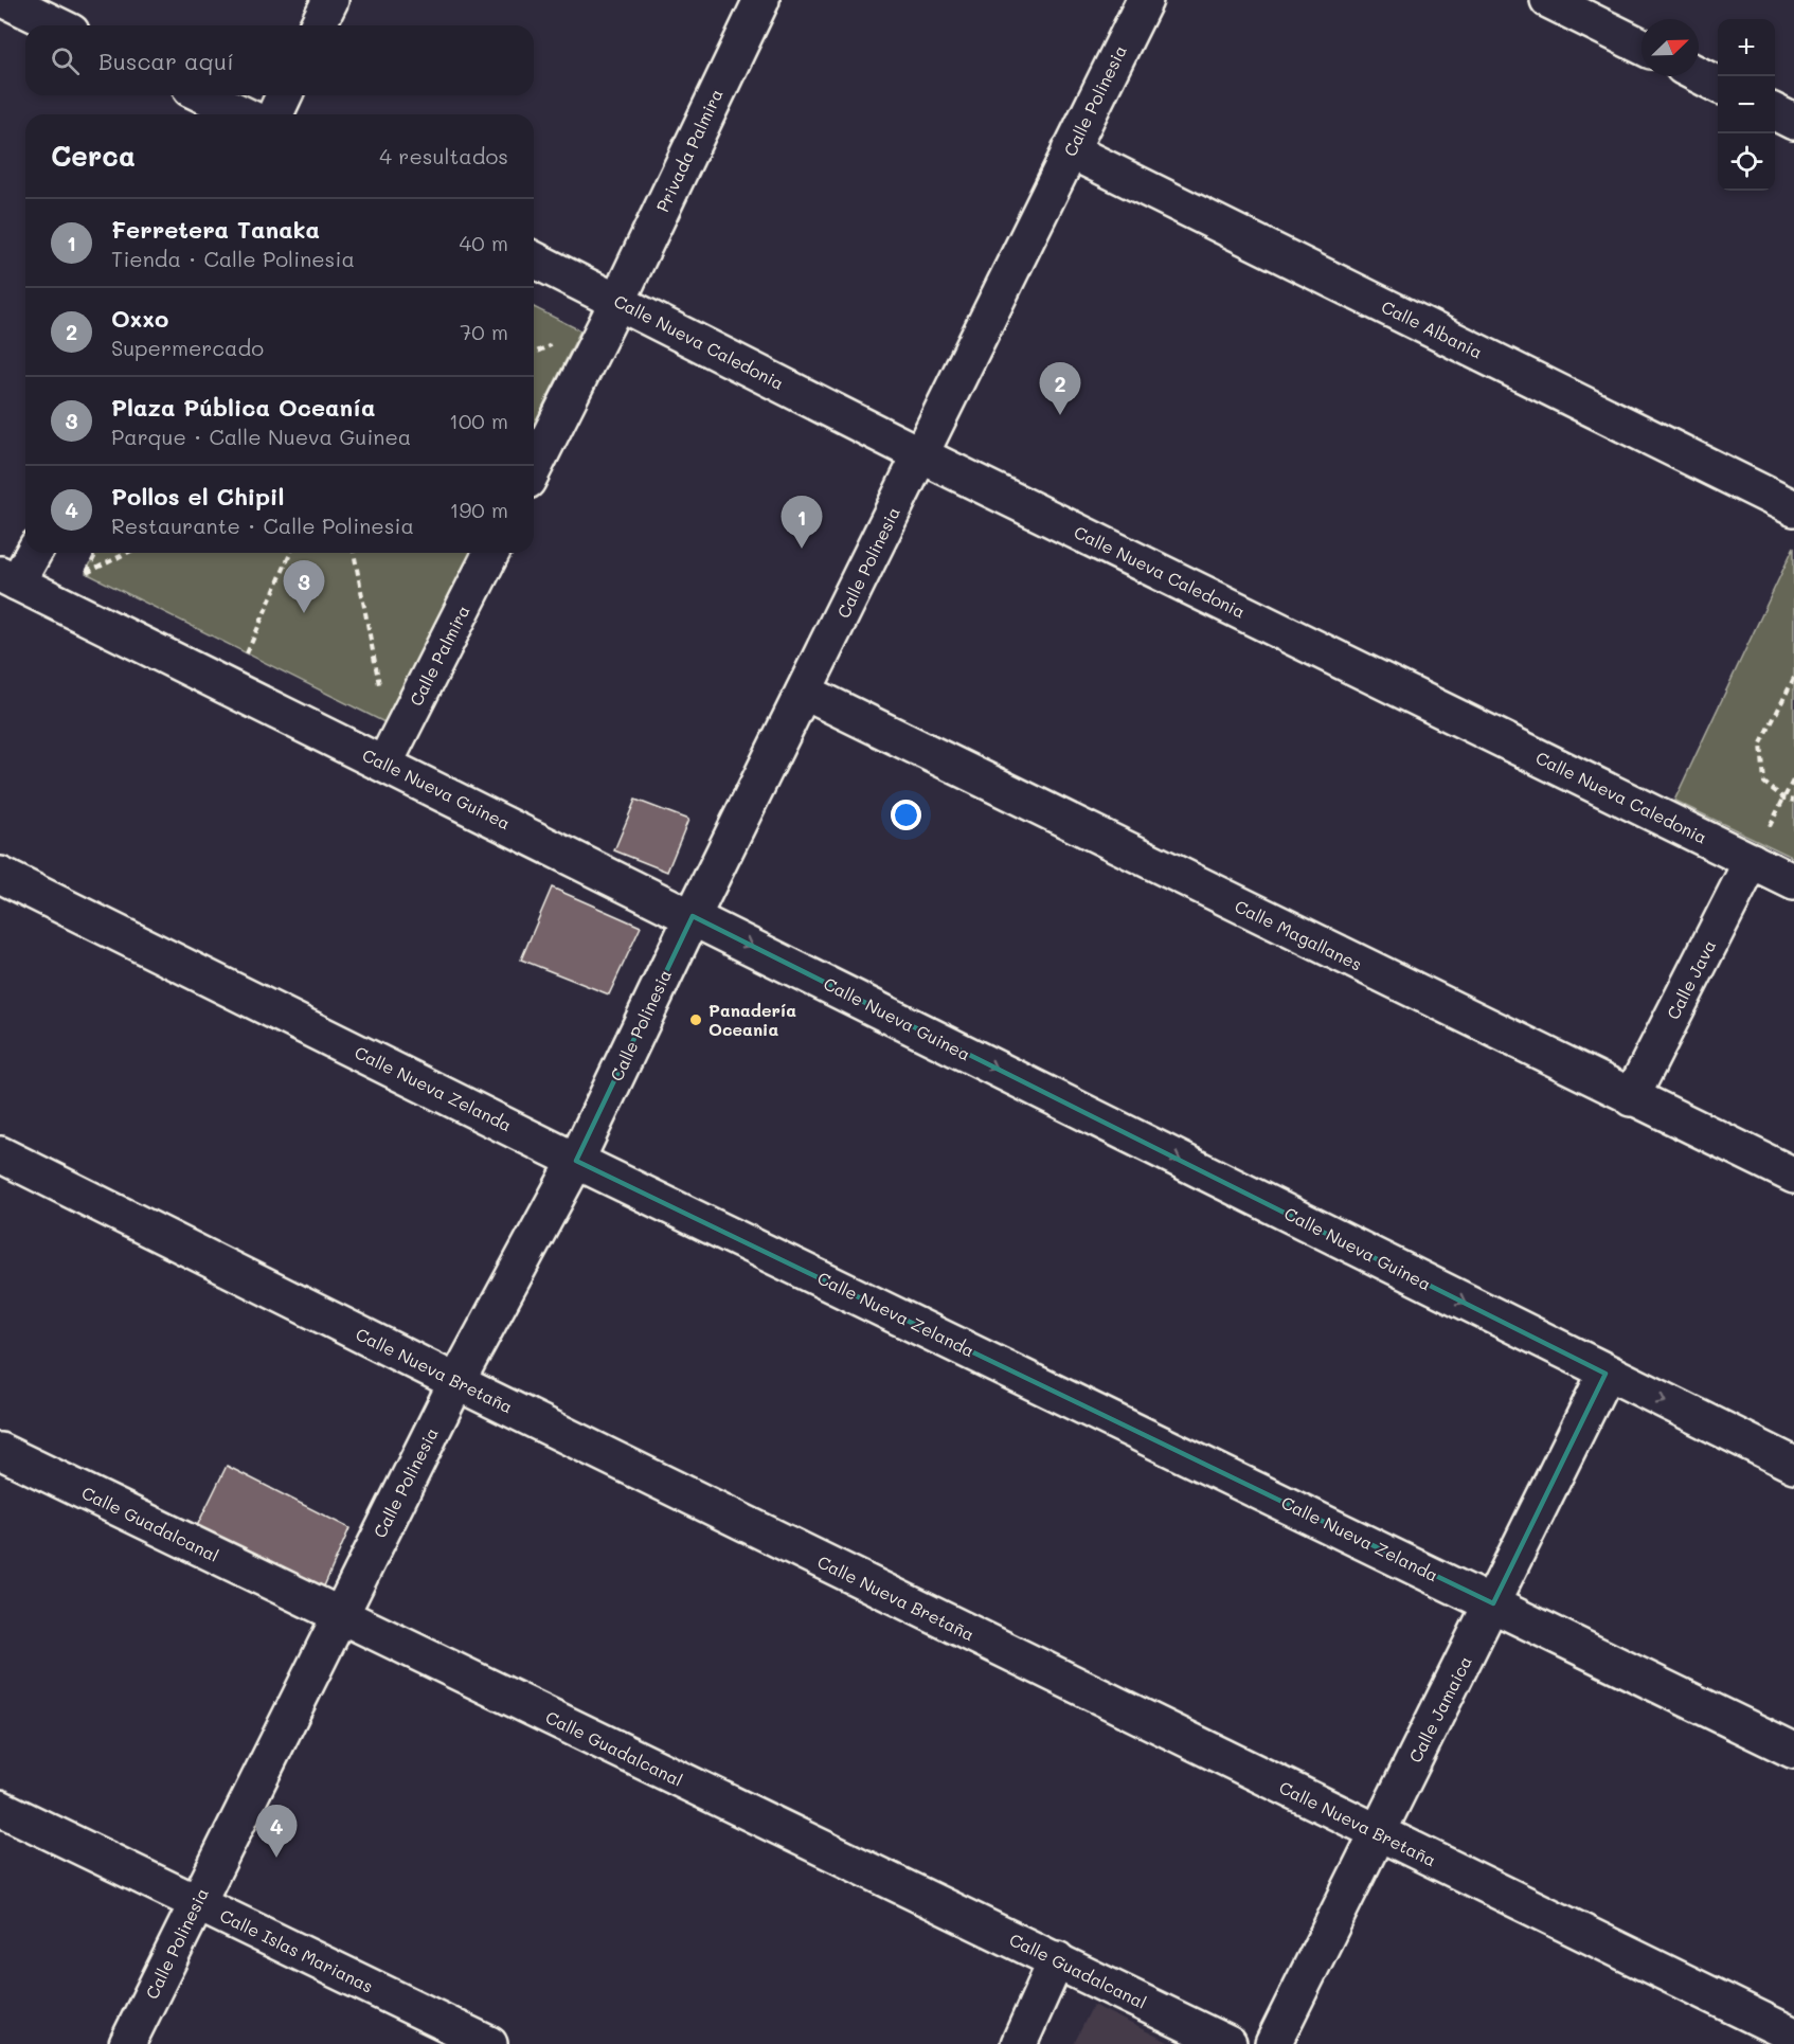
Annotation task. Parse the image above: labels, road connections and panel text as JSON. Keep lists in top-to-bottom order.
{
  "streets": {
    "street": [
      "Calle Polinesia",
      "Privada Palmira",
      "Calle Albania",
      "Calle Nueva Caledonia",
      "Calle Palmira",
      "Calle Nueva Guinea",
      "Calle Magallanes",
      "Calle Java",
      "Calle Nueva Zelanda",
      "Calle Nueva Bretaña",
      "Calle Guadalcanal",
      "Calle Jamaica",
      "Calle Islas Marianas"
    ]
  },
  "crossings": [
    ["Calle Polinesia", "Calle Albania"],
    ["Calle Polinesia", "Calle Nueva Caledonia"],
    ["Calle Polinesia", "Calle Nueva Guinea"],
    ["Calle Polinesia", "Calle Magallanes"],
    ["Calle Polinesia", "Calle Nueva Zelanda"],
    ["Calle Polinesia", "Calle Nueva Bretaña"],
    ["Calle Polinesia", "Calle Guadalcanal"],
    ["Calle Polinesia", "Calle Islas Marianas"],
    ["Privada Palmira", "Calle Nueva Caledonia"],
    ["Calle Nueva Caledonia", "Calle Java"],
    ["Calle Palmira", "Calle Nueva Guinea"],
    ["Calle Nueva Guinea", "Calle Jamaica"],
    ["Calle Magallanes", "Calle Java"],
    ["Calle Nueva Zelanda", "Calle Jamaica"],
    ["Calle Nueva Bretaña", "Calle Jamaica"]
  ],
  "one_way": ["Calle Nueva Guinea"],
  "places": ["Panadería Oceania"],
  "north": "top right",
  "page": {
    "map_buttons": ["+", "−"],
    "search": "Buscar aquí",
    "heading": ["Cerca", "4 resultados"],
    "list": [
      {
        "mark": "1",
        "name": "Ferretera Tanaka",
        "note": "Tienda · Calle Polinesia",
        "value": "40 m"
      },
      {
        "mark": "2",
        "name": "Oxxo",
        "note": "Supermercado",
        "value": "70 m"
      },
      {
        "mark": "3",
        "name": "Plaza Pública Oceanía",
        "note": "Parque · Calle Nueva Guinea",
        "value": "100 m"
      },
      {
        "mark": "4",
        "name": "Pollos el Chipil",
        "note": "Restaurante · Calle Polinesia",
        "value": "190 m"
      }
    ],
    "pins": [
      "2",
      "1",
      "3",
      "4"
    ]
  }
}
